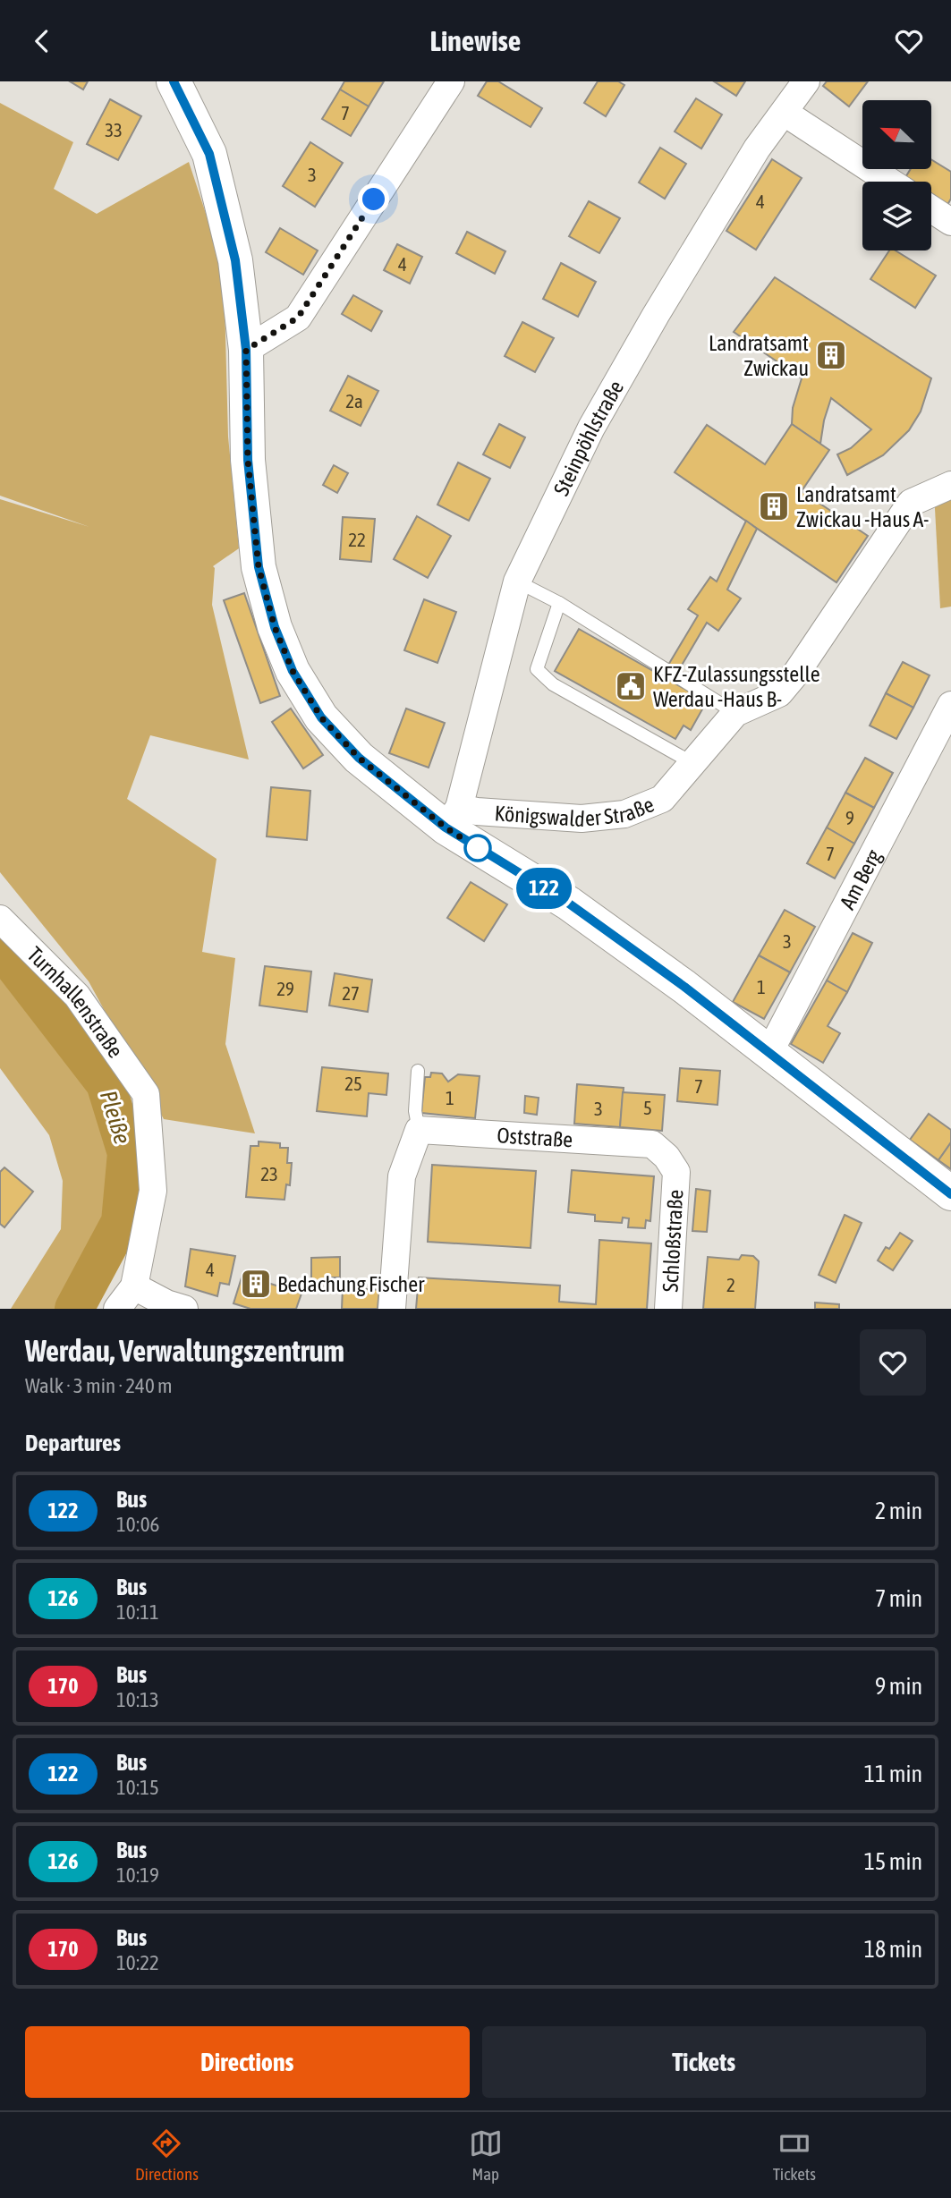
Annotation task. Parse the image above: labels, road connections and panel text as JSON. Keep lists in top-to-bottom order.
{
  "streets": {
    "street": [
      "Steinpöhlstraße",
      "Königswalder Straße",
      "Am Berg",
      "Turnhallenstraße",
      "Oststraße",
      "Schloßstraße"
    ]
  },
  "crossings": [
    ["Steinpöhlstraße", "Königswalder Straße"],
    ["Königswalder Straße", "Am Berg"],
    ["Oststraße", "Schloßstraße"]
  ],
  "water": ["Pleiße"],
  "places": {
    "building": ["Landratsamt Zwickau", "Landratsamt Zwickau -Haus A-", "Bedachung Fischer"],
    "public building": ["KFZ-Zulassungsstelle Werdau -Haus B-"]
  },
  "lines": ["bus line 122"],
  "house_numbers": [
    "7",
    "33",
    "3",
    "4",
    "4",
    "2a",
    "22",
    "9",
    "7",
    "3",
    "1",
    "29",
    "27",
    "25",
    "7",
    "1",
    "5",
    "3",
    "23",
    "4",
    "2"
  ],
  "north": "top left",
  "page": {
    "header": "Linewise",
    "on_map": "122",
    "heading": [
      ["Werdau, Verwaltungszentrum", "Walk · 3 min · 240 m"],
      "Departures"
    ],
    "list": [
      {
        "mark": "122",
        "name": "Bus",
        "note": "10:06",
        "value": "2 min"
      },
      {
        "mark": "126",
        "name": "Bus",
        "note": "10:11",
        "value": "7 min"
      },
      {
        "mark": "170",
        "name": "Bus",
        "note": "10:13",
        "value": "9 min"
      },
      {
        "mark": "122",
        "name": "Bus",
        "note": "10:15",
        "value": "11 min"
      },
      {
        "mark": "126",
        "name": "Bus",
        "note": "10:19",
        "value": "15 min"
      },
      {
        "mark": "170",
        "name": "Bus",
        "note": "10:22",
        "value": "18 min"
      }
    ],
    "buttons": ["Directions", "Tickets"],
    "tabs": ["Directions", "Map", "Tickets"]
  }
}
